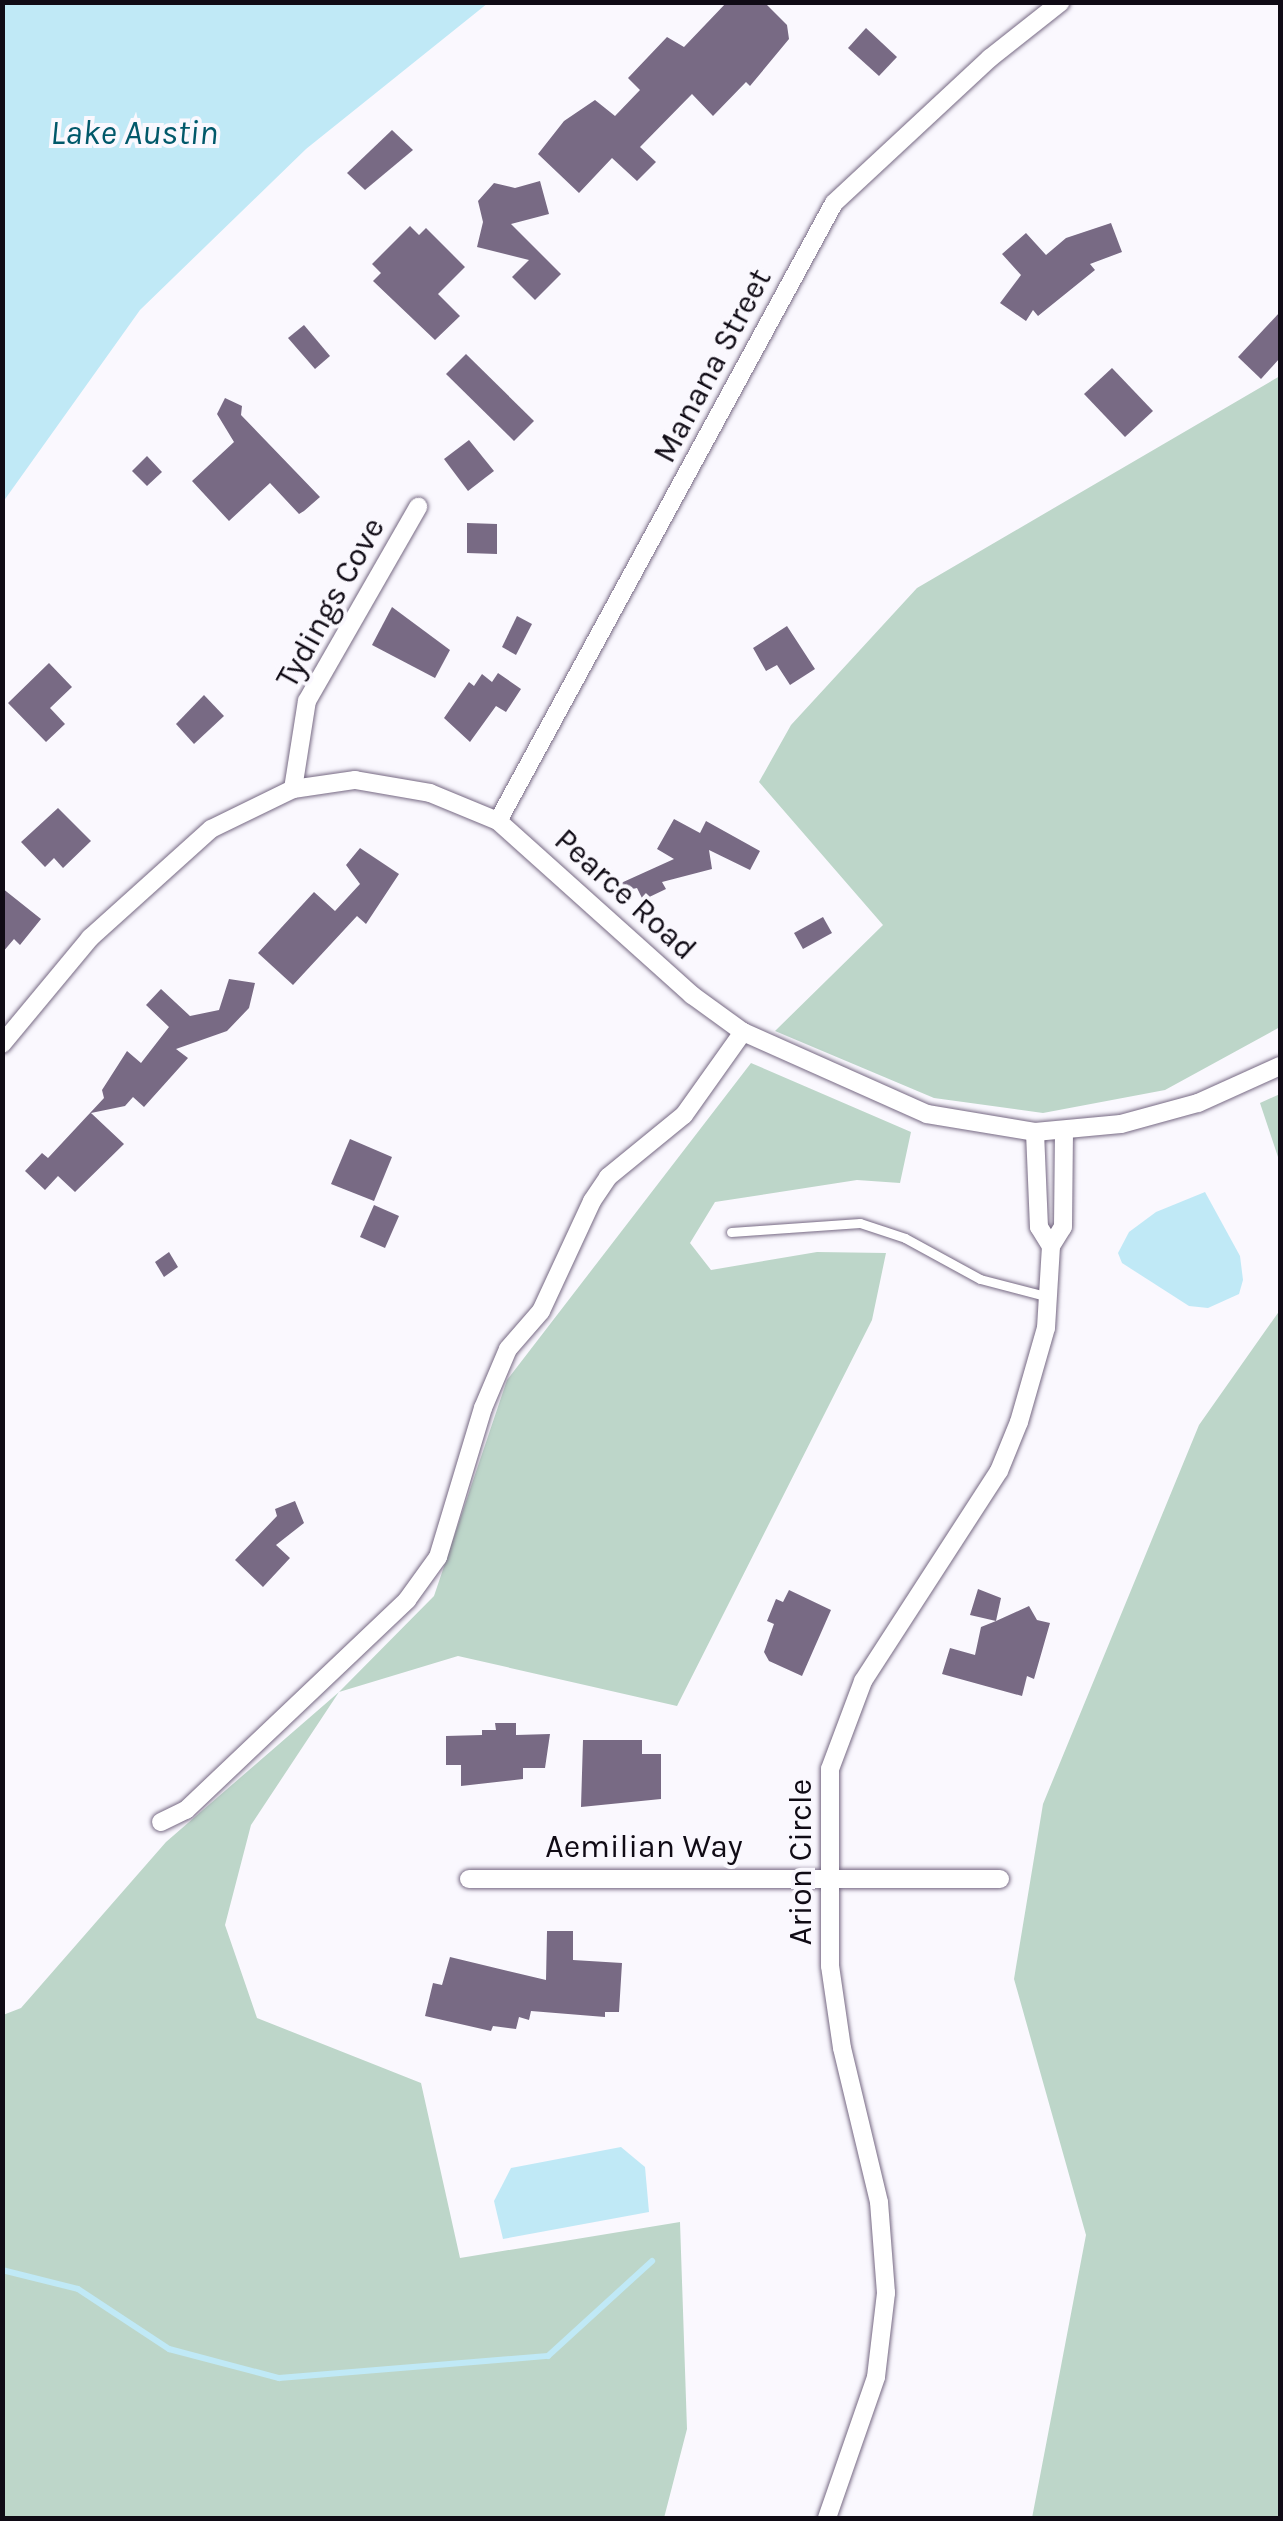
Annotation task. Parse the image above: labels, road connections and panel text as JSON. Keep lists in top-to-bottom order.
{
  "streets": {
    "street": [
      "Manana Street",
      "Tydings Cove",
      "Pearce Road",
      "Aemilian Way",
      "Arion Circle"
    ]
  },
  "crossings": [
    ["Manana Street", "Pearce Road"],
    ["Tydings Cove", "Pearce Road"],
    ["Pearce Road", "Arion Circle"],
    ["Aemilian Way", "Arion Circle"]
  ],
  "water": ["Lake Austin"]
}
